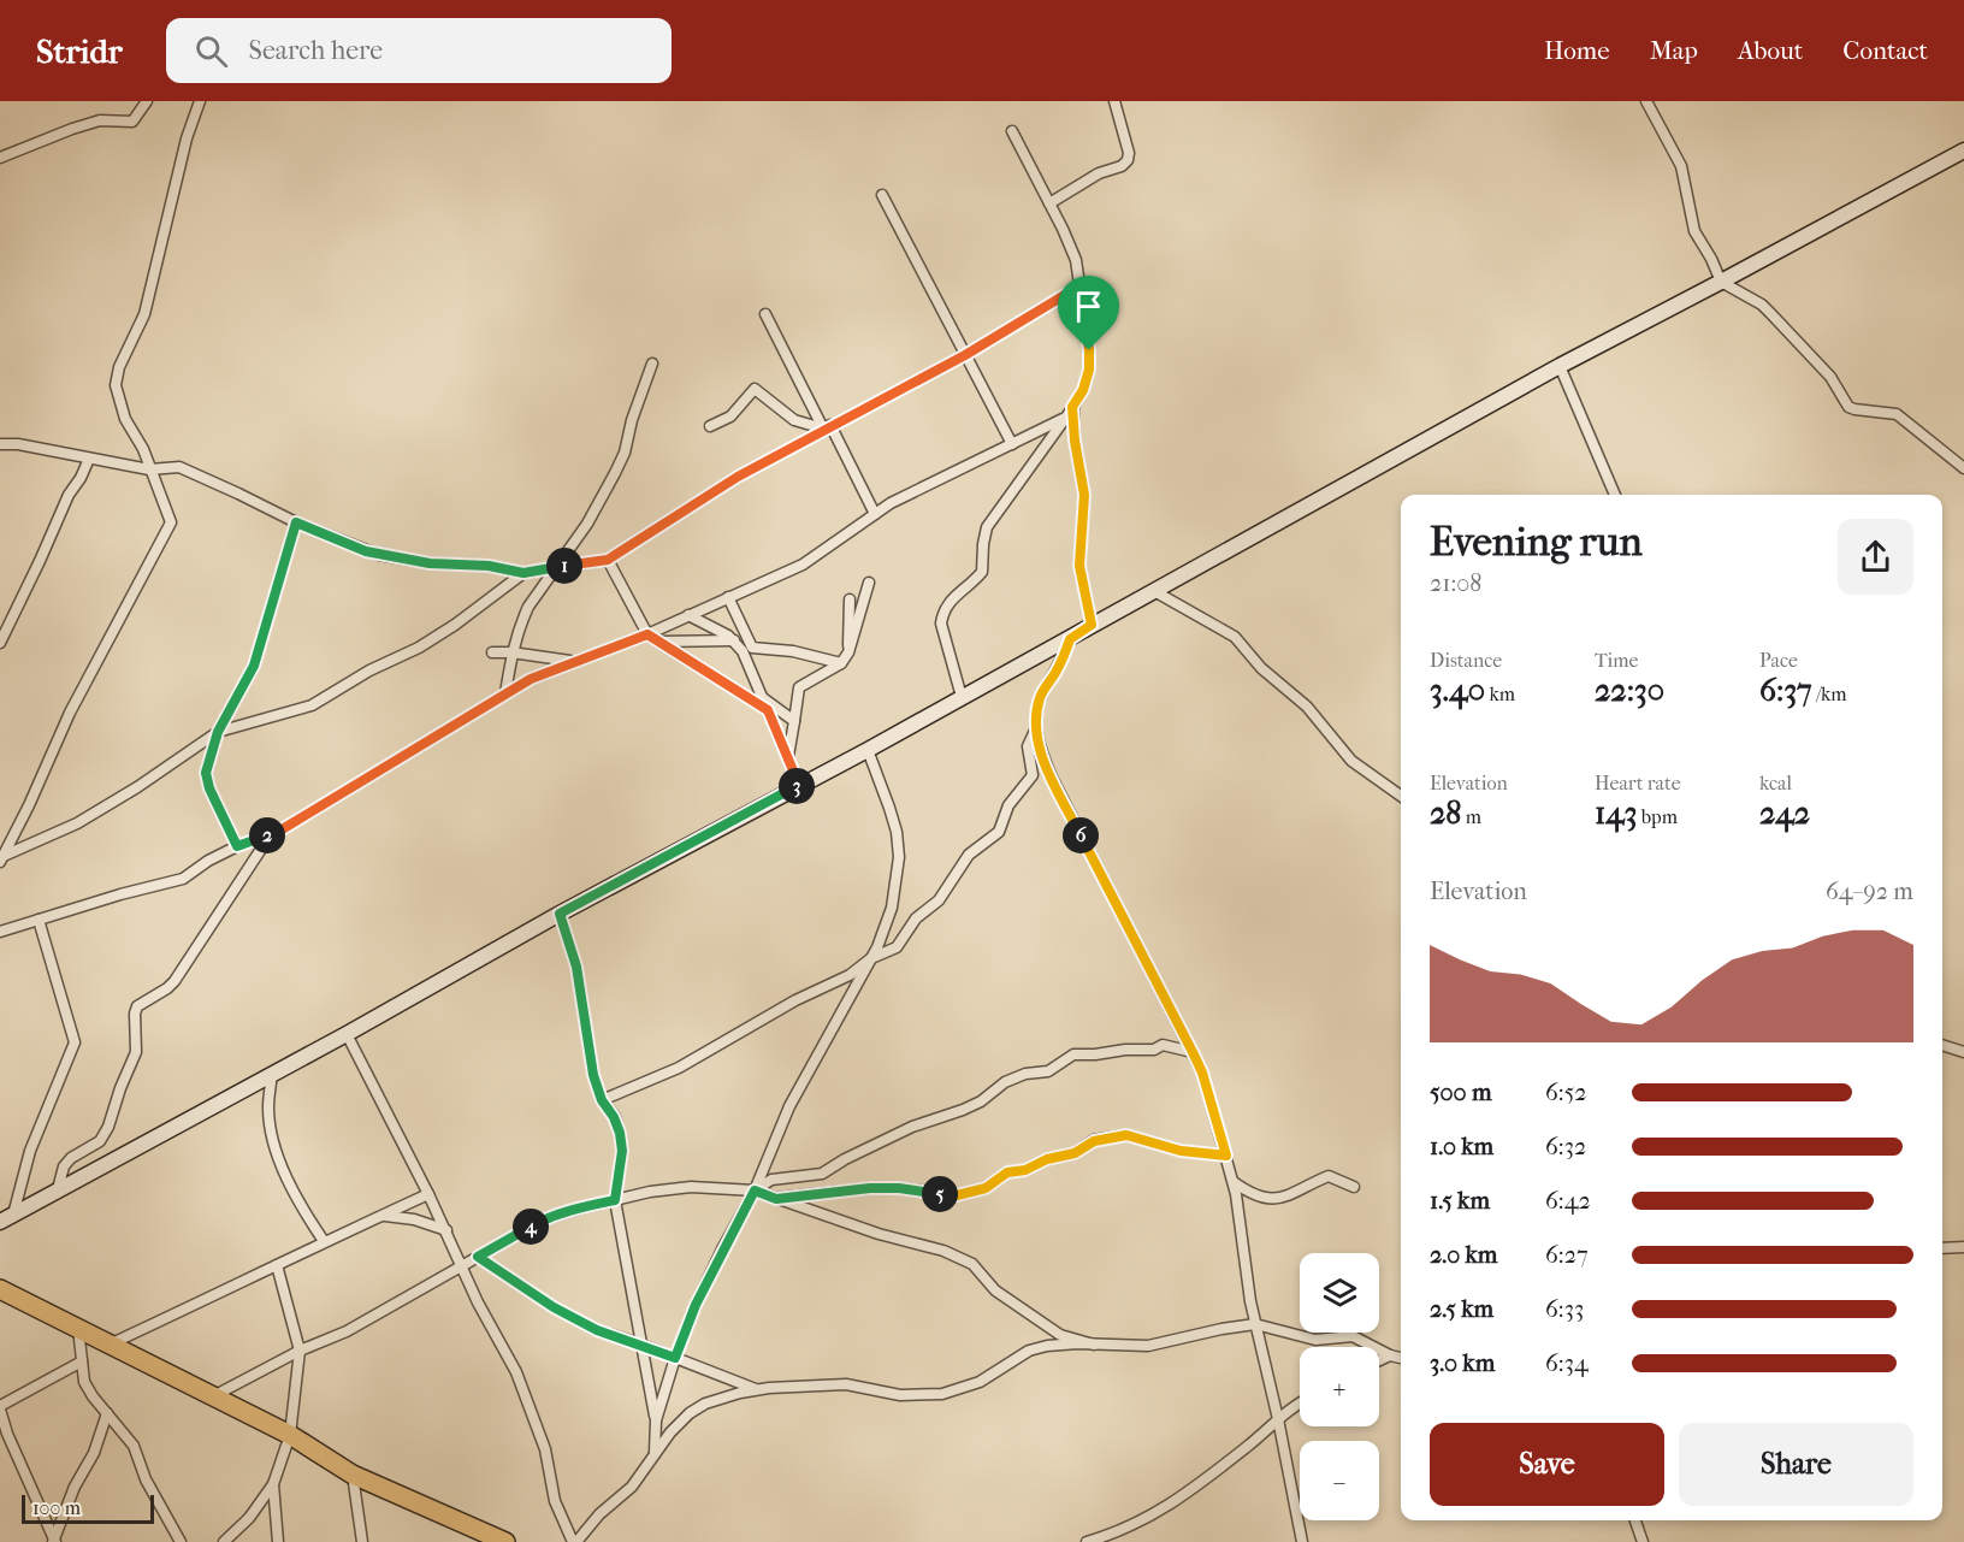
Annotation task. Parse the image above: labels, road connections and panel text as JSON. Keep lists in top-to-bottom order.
{
  "scale_bar": "100 m",
  "page": {
    "header": "Stridr",
    "search": "Search here",
    "nav": [
      "Home",
      "Map",
      "About",
      "Contact"
    ],
    "heading": ["Evening run", "21:08"],
    "pins": [
      "1",
      "3",
      "2",
      "6",
      "5",
      "4"
    ],
    "stats": [
      ["Distance", "3.40 km"],
      ["Time", "22:30"],
      ["Pace", "6:37 /km"],
      ["Elevation", "28 m"],
      ["Heart rate", "143 bpm"],
      ["kcal", "242"]
    ],
    "chart": ["Elevation", "64–92 m"],
    "list": [
      {
        "name": "500 m",
        "note": "6:52"
      },
      {
        "name": "1.0 km",
        "note": "6:32"
      },
      {
        "name": "1.5 km",
        "note": "6:42"
      },
      {
        "name": "2.0 km",
        "note": "6:27"
      },
      {
        "name": "2.5 km",
        "note": "6:33"
      },
      {
        "name": "3.0 km",
        "note": "6:34"
      }
    ],
    "map_buttons": ["+", "−"],
    "buttons": ["Save", "Share"],
    "scale": "100 m"
  }
}
